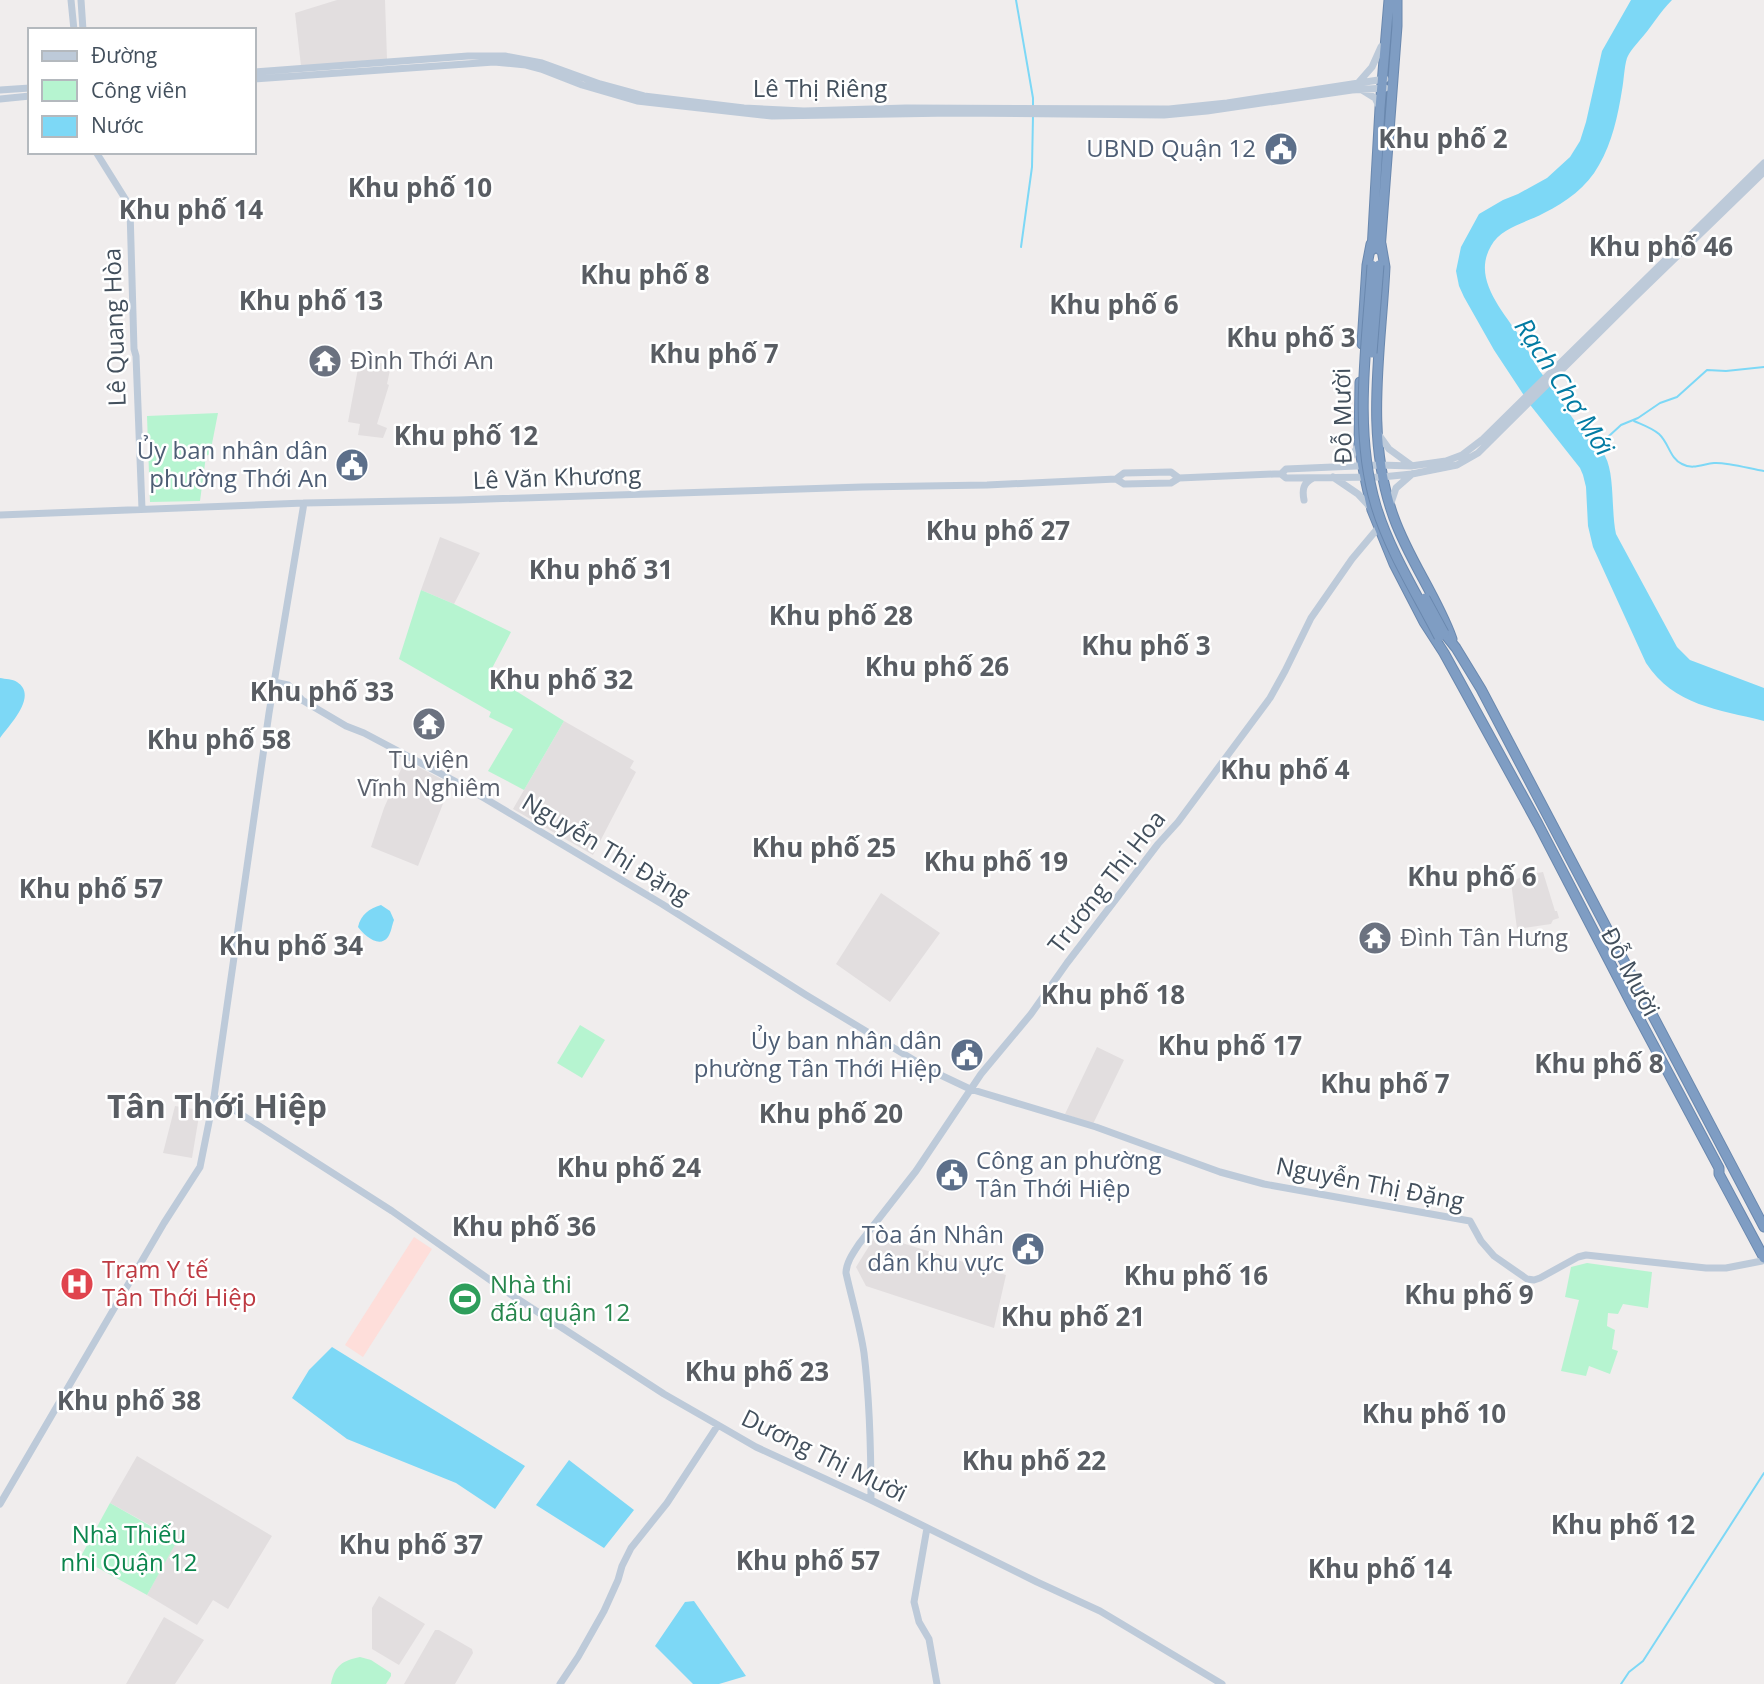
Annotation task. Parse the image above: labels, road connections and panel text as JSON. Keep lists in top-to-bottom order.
{
  "streets": {
    "highway": ["Đỗ Mười"],
    "street": [
      "Lê Thị Riêng",
      "Lê Quang Hòa",
      "Lê Văn Khương",
      "Nguyễn Thị Đặng",
      "Trương Thị Hoa",
      "Dương Thị Mười"
    ]
  },
  "crossings": [
    ["Lê Thị Riêng", "Đỗ Mười"],
    ["Lê Quang Hòa", "Lê Văn Khương"],
    ["Đỗ Mười", "Lê Văn Khương"],
    ["Đỗ Mười", "Nguyễn Thị Đặng"],
    ["Đỗ Mười", "Trương Thị Hoa"],
    ["Nguyễn Thị Đặng", "Trương Thị Hoa"],
    ["Trương Thị Hoa", "Dương Thị Mười"]
  ],
  "districts": [
    "Khu phố 2",
    "Khu phố 10",
    "Khu phố 14",
    "Khu phố 46",
    "Khu phố 8",
    "Khu phố 13",
    "Khu phố 6",
    "Khu phố 3",
    "Khu phố 7",
    "Khu phố 12",
    "Khu phố 27",
    "Khu phố 31",
    "Khu phố 28",
    "Khu phố 3",
    "Khu phố 26",
    "Khu phố 32",
    "Khu phố 33",
    "Khu phố 58",
    "Khu phố 4",
    "Khu phố 25",
    "Khu phố 19",
    "Khu phố 6",
    "Khu phố 57",
    "Khu phố 34",
    "Khu phố 18",
    "Khu phố 17",
    "Khu phố 8",
    "Khu phố 7",
    "Tân Thới Hiệp",
    "Khu phố 20",
    "Khu phố 24",
    "Khu phố 36",
    "Khu phố 16",
    "Khu phố 9",
    "Khu phố 21",
    "Khu phố 23",
    "Khu phố 38",
    "Khu phố 10",
    "Khu phố 22",
    "Khu phố 12",
    "Khu phố 37",
    "Khu phố 57",
    "Khu phố 14"
  ],
  "water": ["Rạch Chợ Mới"],
  "parks": ["Nhà Thiếu nhi Quận 12"],
  "places": {
    "public building": [
      "UBND Quận 12",
      "Ủy ban nhân dân phường Thới An",
      "Ủy ban nhân dân phường Tân Thới Hiệp",
      "Công an phường Tân Thới Hiệp",
      "Tòa án Nhân dân khu vực"
    ],
    "temple": ["Đình Thới An", "Tu viện Vĩnh Nghiêm", "Đình Tân Hưng"],
    "hospital": ["Trạm Y tế Tân Thới Hiệp"],
    "sports": ["Nhà thi đấu quận 12"]
  },
  "legend": ["Đường", "Công viên", "Nước"]
}
